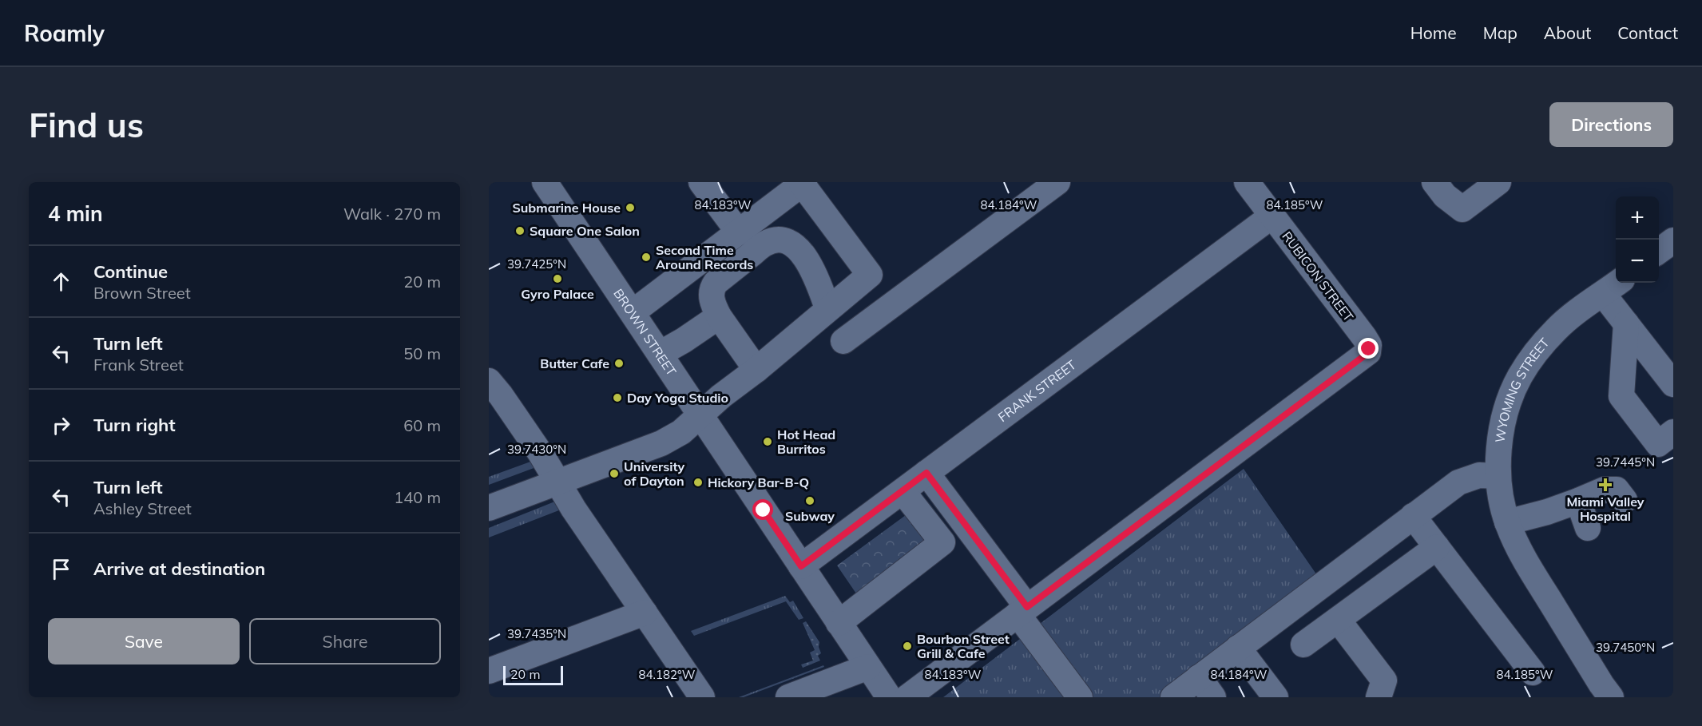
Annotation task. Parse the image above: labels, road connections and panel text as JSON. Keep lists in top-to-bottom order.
{
  "streets": {
    "street": [
      "RUBICON STREET",
      "BROWN STREET",
      "FRANK STREET",
      "WYOMING STREET"
    ]
  },
  "crossings": [
    ["RUBICON STREET", "FRANK STREET"],
    ["BROWN STREET", "FRANK STREET"]
  ],
  "places": {
    "other": [
      "Submarine House",
      "Square One Salon",
      "Second Time Around Records",
      "Gyro Palace",
      "Butter Cafe",
      "Day Yoga Studio",
      "Hot Head Burritos",
      "University of Dayton",
      "Hickory Bar-B-Q",
      "Subway",
      "Bourbon Street Grill & Cafe"
    ],
    "health": ["Miami Valley Hospital"]
  },
  "scale_bar": "20 m",
  "page": {
    "header": "Roamly",
    "nav": [
      "Home",
      "Map",
      "About",
      "Contact"
    ],
    "buttons": [
      "Directions",
      ["Save", "Share"]
    ],
    "title": "Find us",
    "heading": ["4 min", "Walk · 270 m"],
    "map_buttons": ["+", "−"],
    "list": [
      ["Continue", "Brown Street", "20 m"],
      ["Turn left", "Frank Street", "50 m"],
      ["Turn right", "60 m"],
      ["Turn left", "Ashley Street", "140 m"],
      "Arrive at destination"
    ],
    "scale": "20 m"
  },
  "coordinates": [
    "84.183°W",
    "84.184°W",
    "84.185°W",
    "39.7425°N",
    "39.7430°N",
    "39.7445°N",
    "39.7435°N",
    "39.7450°N",
    "84.182°W"
  ]
}
